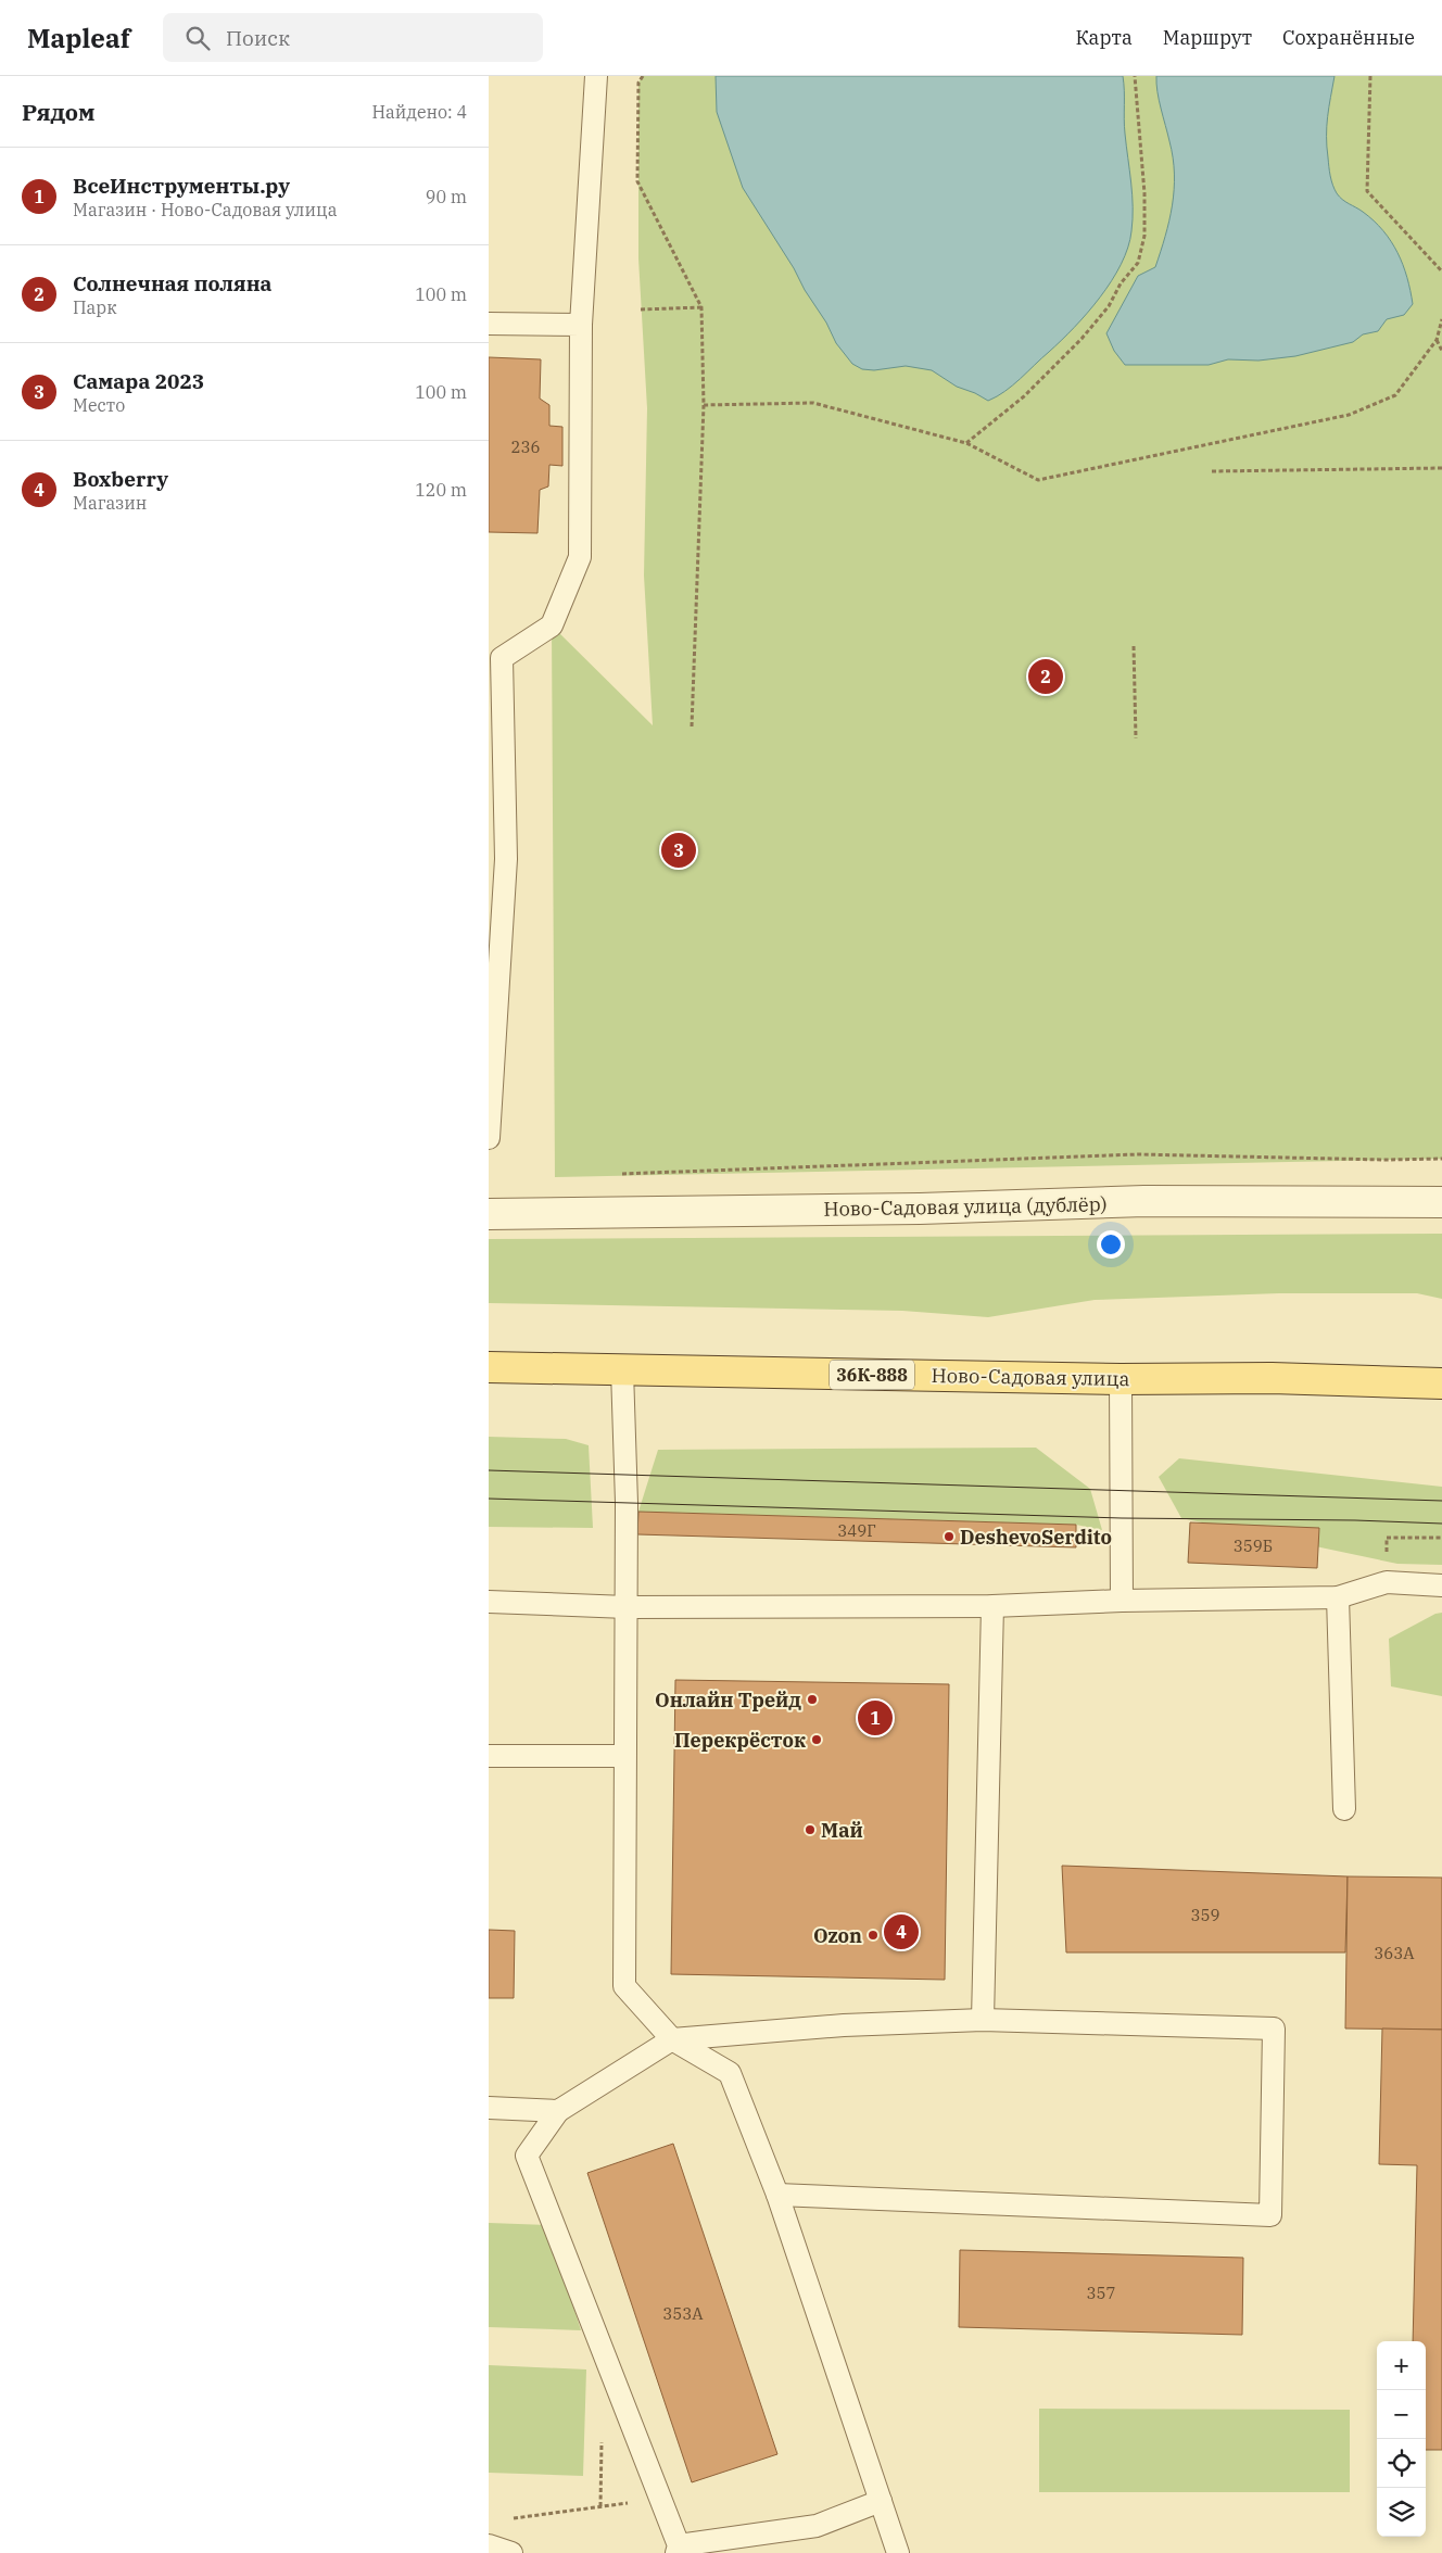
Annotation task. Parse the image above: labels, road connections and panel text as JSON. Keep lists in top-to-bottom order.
{
  "streets": {
    "main road": ["36К-888", "Ново-Садовая улица"],
    "street": ["Ново-Садовая улица (дублёр)"]
  },
  "places": [
    "DeshevoSerdito",
    "Онлайн Трейд",
    "Перекрёсток",
    "Май",
    "Ozon"
  ],
  "house_numbers": [
    "236",
    "349Г",
    "359Б",
    "359",
    "363А",
    "357",
    "353А"
  ],
  "page": {
    "header": "Mapleaf",
    "search": "Поиск",
    "nav": ["Карта", "Маршрут", "Сохранённые"],
    "heading": ["Рядом", "Найдено: 4"],
    "list": [
      {
        "mark": "1",
        "name": "ВсеИнструменты.ру",
        "note": "Магазин · Ново-Садовая улица",
        "value": "90 m"
      },
      {
        "mark": "2",
        "name": "Солнечная поляна",
        "note": "Парк",
        "value": "100 m"
      },
      {
        "mark": "3",
        "name": "Самара 2023",
        "note": "Место",
        "value": "100 m"
      },
      {
        "mark": "4",
        "name": "Boxberry",
        "note": "Магазин",
        "value": "120 m"
      }
    ],
    "pins": [
      "2",
      "3",
      "1",
      "4"
    ],
    "map_buttons": ["+", "−"]
  }
}
